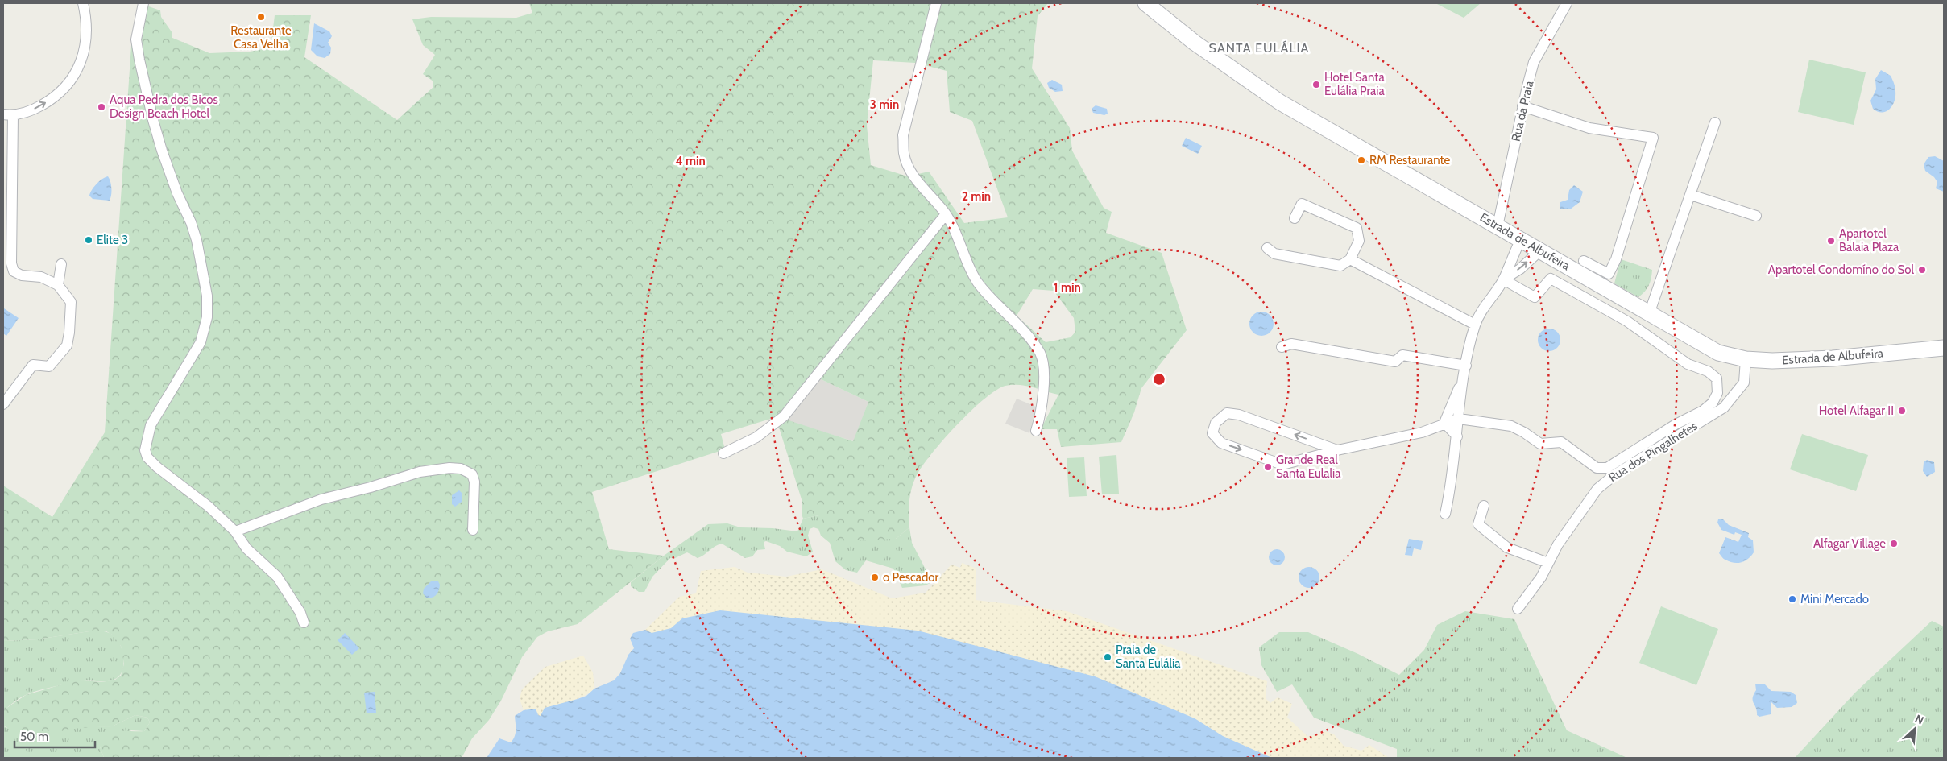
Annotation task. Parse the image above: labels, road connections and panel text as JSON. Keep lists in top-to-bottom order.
{
  "streets": {
    "street": ["Rua da Praia", "Estrada de Albufeira", "Rua dos Pingalhetes"]
  },
  "crossings": [
    ["Rua da Praia", "Estrada de Albufeira"],
    ["Estrada de Albufeira", "Rua dos Pingalhetes"]
  ],
  "districts": ["SANTA EULÁLIA"],
  "places": [
    "Restaurante Casa Velha",
    "Hotel Santa Eulália Praia",
    "Aqua Pedra dos Bicos Design Beach Hotel",
    "RM Restaurante",
    "Elite 3",
    "Apartotel Balaia Plaza",
    "Apartotel Condomíno do Sol",
    "Hotel Alfagar II",
    "Grande Real Santa Eulalia",
    "Alfagar Village",
    "o Pescador",
    "Mini Mercado",
    "Praia de Santa Eulália"
  ],
  "scale_bar": "50 m",
  "north": "top right",
  "rings": [
    "3 min",
    "4 min",
    "2 min",
    "1 min"
  ]
}
